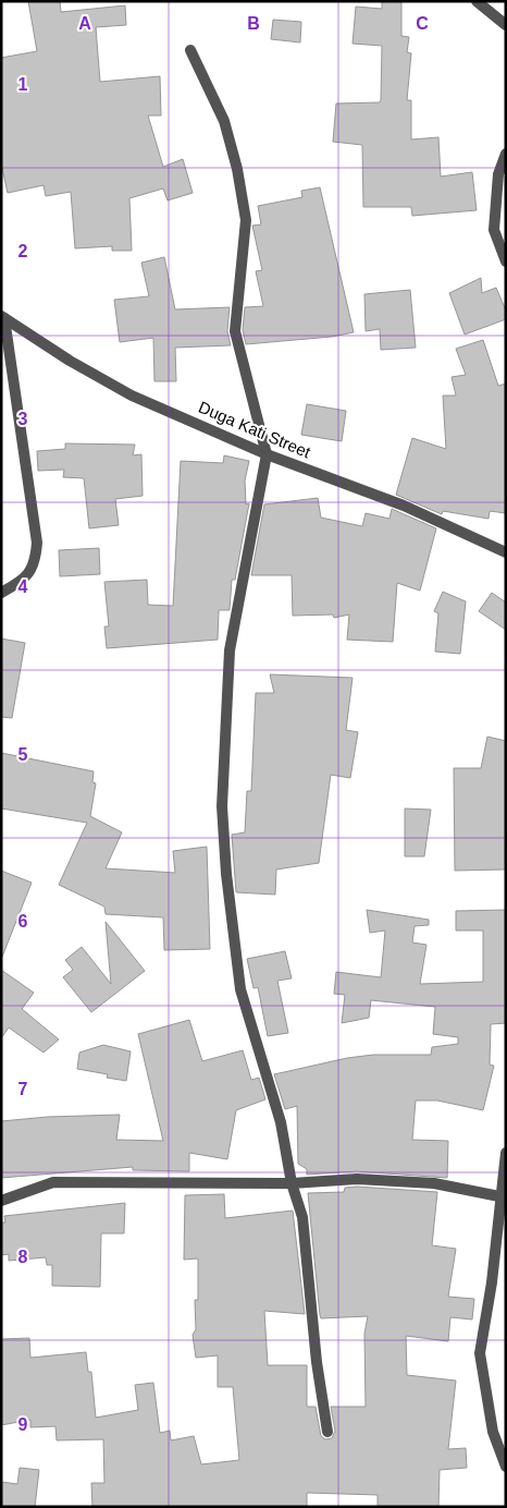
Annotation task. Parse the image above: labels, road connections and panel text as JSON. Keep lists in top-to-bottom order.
{
  "streets": {
    "street": ["Duga Kati Street"]
  },
  "grid": {
    "columns": ["A", "B", "C"],
    "rows": [
      "1",
      "2",
      "3",
      "4",
      "5",
      "6",
      "7",
      "8",
      "9"
    ]
  }
}
